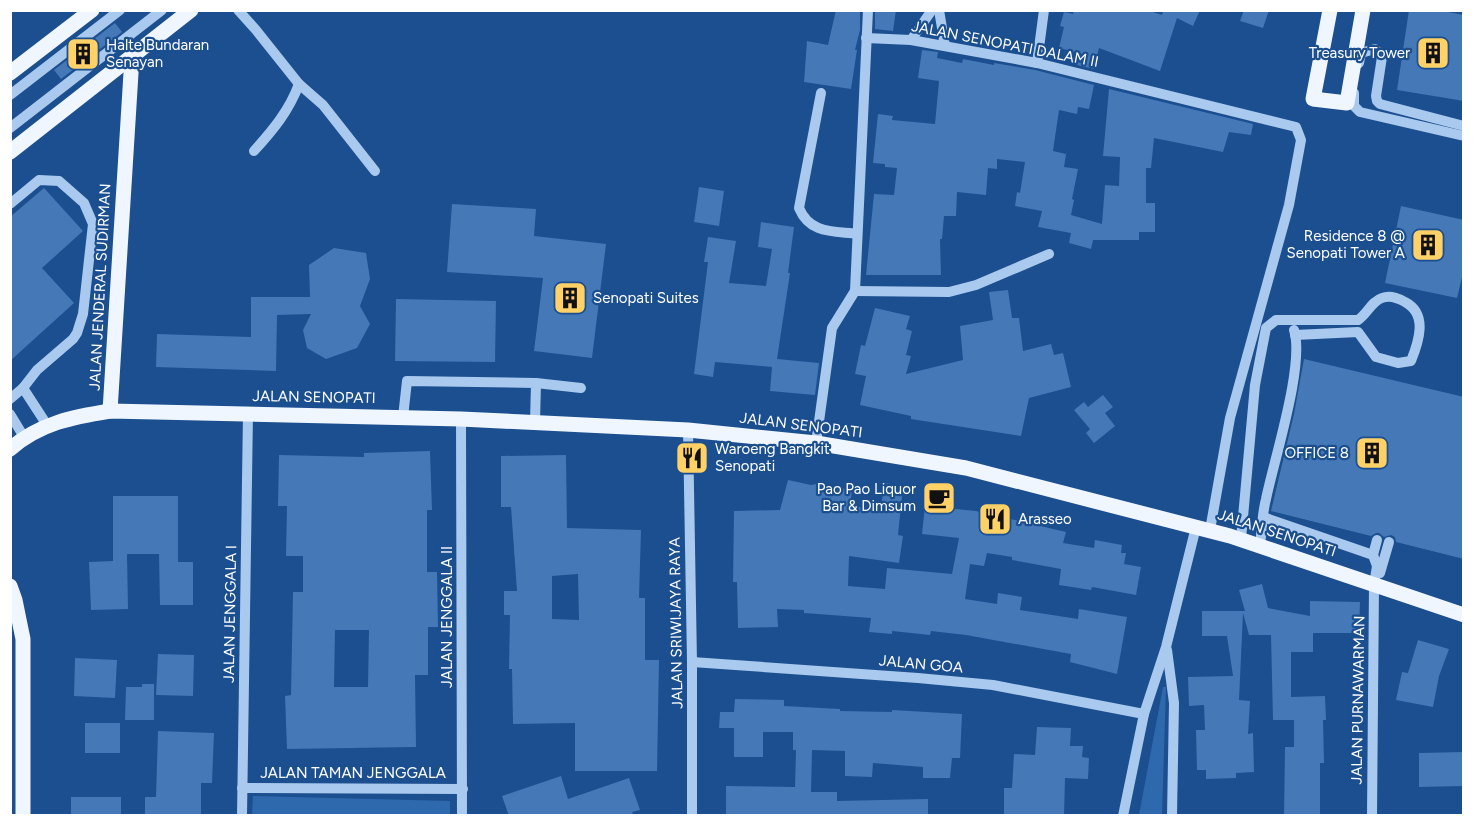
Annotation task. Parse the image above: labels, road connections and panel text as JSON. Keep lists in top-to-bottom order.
{
  "streets": {
    "main road": ["JALAN JENDERAL SUDIRMAN", "JALAN SENOPATI"],
    "street": [
      "JALAN SENOPATI DALAM II",
      "JALAN JENGGALA I",
      "JALAN JENGGALA II",
      "JALAN SRIWIJAYA RAYA",
      "JALAN GOA",
      "JALAN PURNAWARMAN",
      "JALAN TAMAN JENGGALA"
    ]
  },
  "crossings": [
    ["JALAN SENOPATI DALAM II", "JALAN SENOPATI"],
    ["JALAN JENDERAL SUDIRMAN", "JALAN SENOPATI"],
    ["JALAN SENOPATI", "JALAN JENGGALA I"],
    ["JALAN SENOPATI", "JALAN JENGGALA II"],
    ["JALAN SENOPATI", "JALAN SRIWIJAYA RAYA"],
    ["JALAN SENOPATI", "JALAN PURNAWARMAN"],
    ["JALAN JENGGALA I", "JALAN TAMAN JENGGALA"],
    ["JALAN JENGGALA II", "JALAN TAMAN JENGGALA"],
    ["JALAN SRIWIJAYA RAYA", "JALAN GOA"]
  ],
  "places": {
    "building": [
      "Treasury Tower",
      "Halte Bundaran Senayan",
      "Residence 8 @ Senopati Tower A",
      "Senopati Suites",
      "OFFICE 8"
    ],
    "restaurant": ["Waroeng Bangkit Senopati", "Arasseo"],
    "cafe": ["Pao Pao Liquor Bar & Dimsum"]
  }
}
